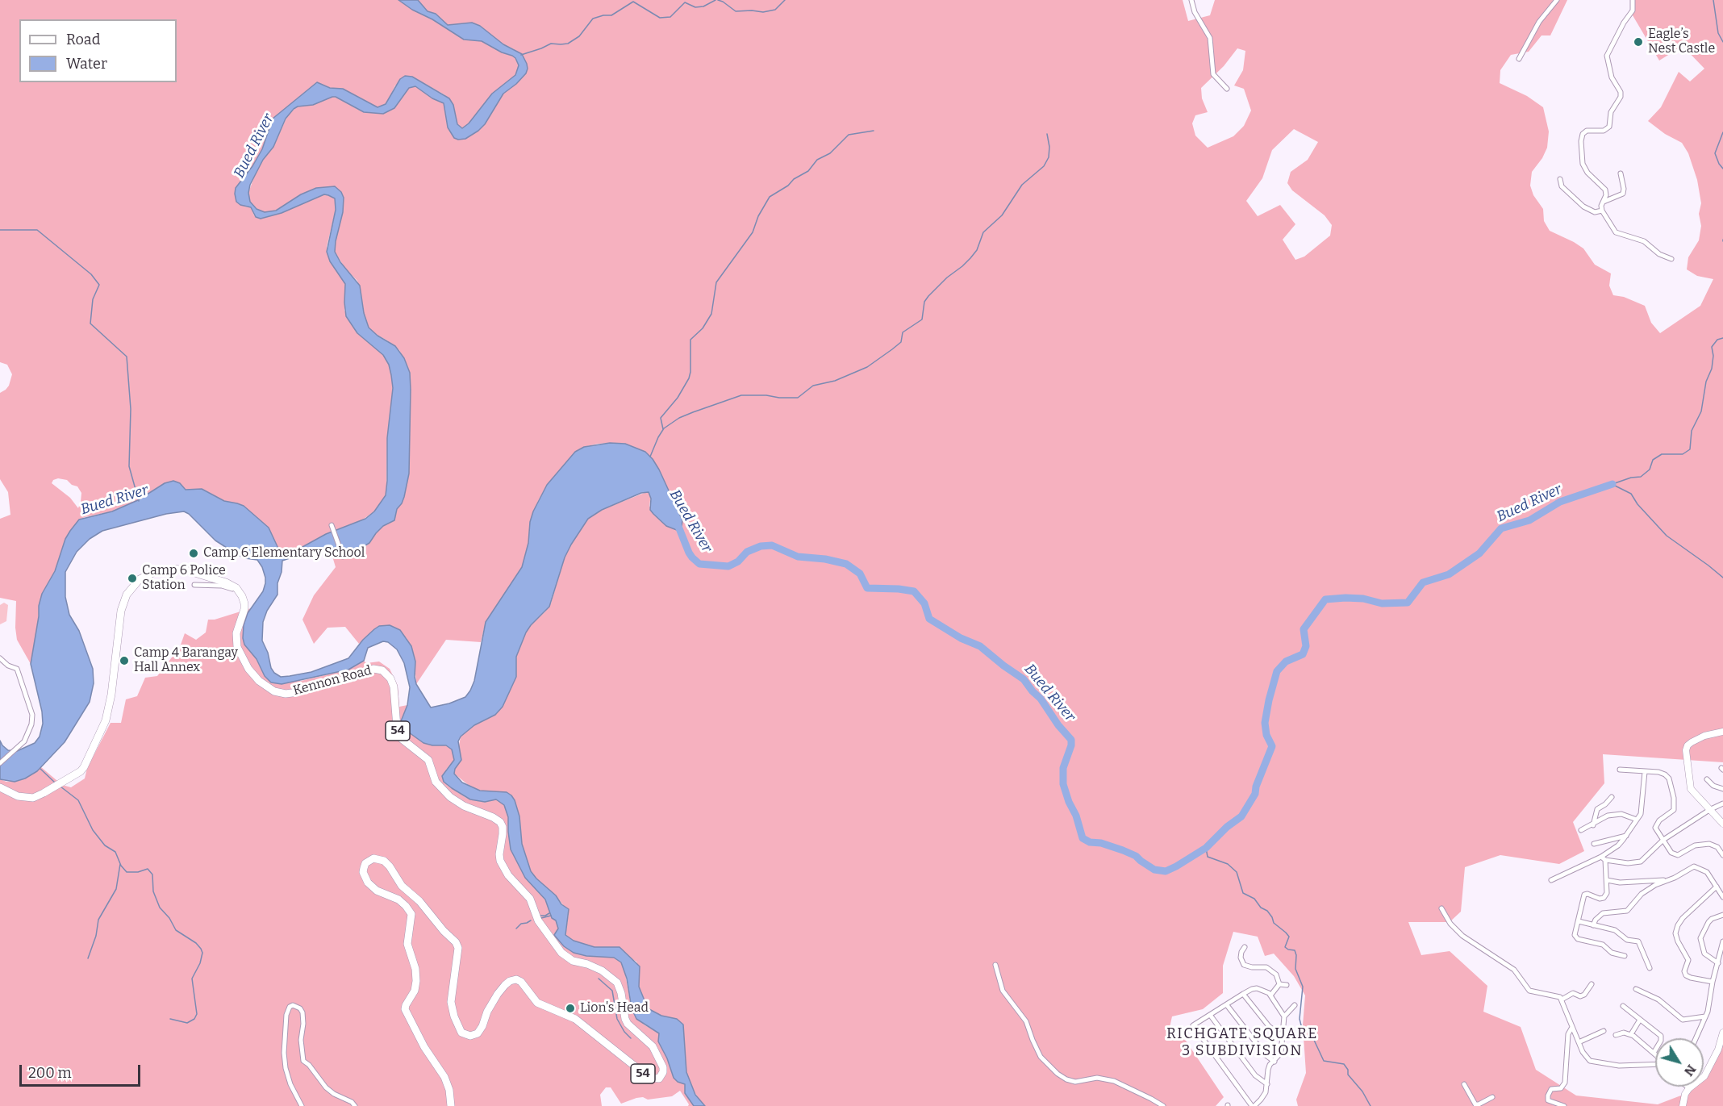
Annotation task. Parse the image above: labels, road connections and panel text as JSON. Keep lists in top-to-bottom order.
{
  "streets": {
    "highway": ["Kennon Road", "54"]
  },
  "districts": ["RICHGATE SQUARE 3 SUBDIVISION"],
  "water": ["Bued River"],
  "places": [
    "Eagle’s Nest Castle",
    "Camp 6 Elementary School",
    "Camp 6 Police Station",
    "Camp 4 Barangay Hall Annex",
    "Lion's Head"
  ],
  "legend": ["Road", "Water"],
  "scale_bar": "200 m",
  "north": "bottom right"
}
